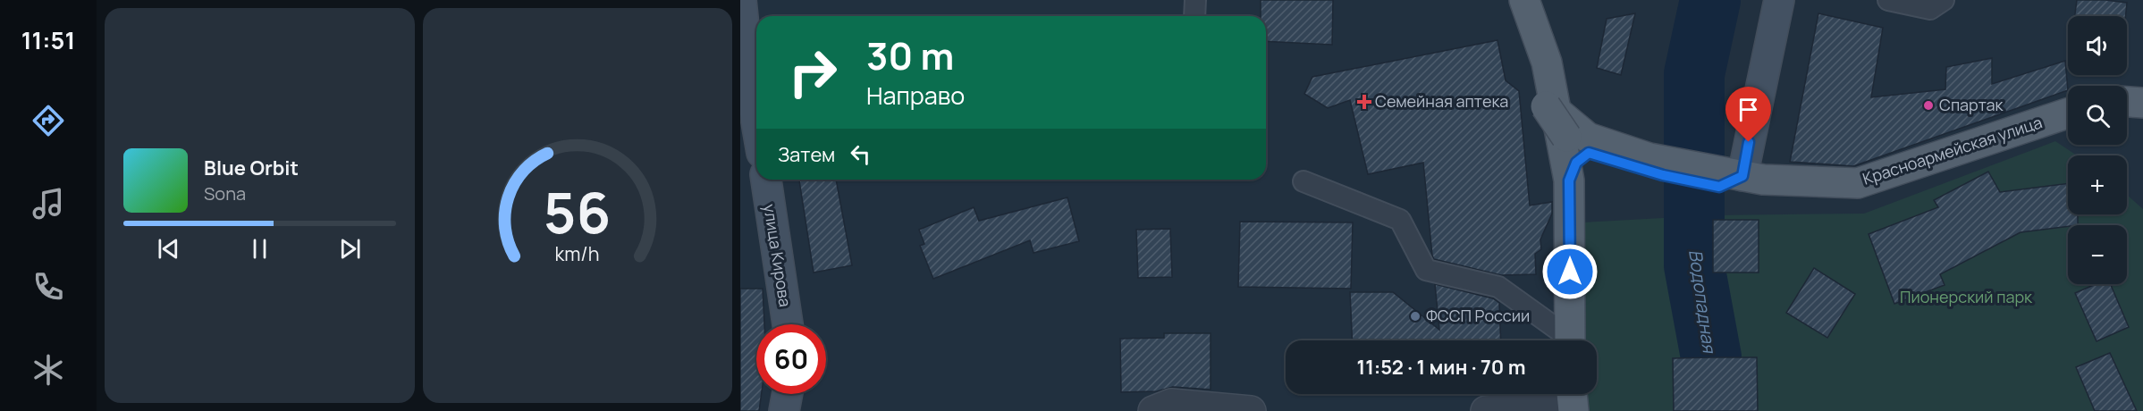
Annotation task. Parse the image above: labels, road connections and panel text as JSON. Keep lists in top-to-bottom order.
{
  "streets": {
    "main road": ["Красноармейская улица", "улица Кирова"]
  },
  "water": ["Водопадная"],
  "parks": ["Пионерский парк"],
  "places": {
    "health": ["Семейная аптека"],
    "other": ["Спартак", "ФССП России"]
  },
  "page": {
    "tabs": "11:51",
    "map_buttons": ["+", "−"],
    "turn": ["30 m", "Направо"],
    "then": "Затем",
    "song": ["Blue Orbit", "Sona"],
    "limit": "60",
    "trip": "11:52 · 1 мин · 70 m",
    "gauge": ["56", "km/h"]
  }
}
